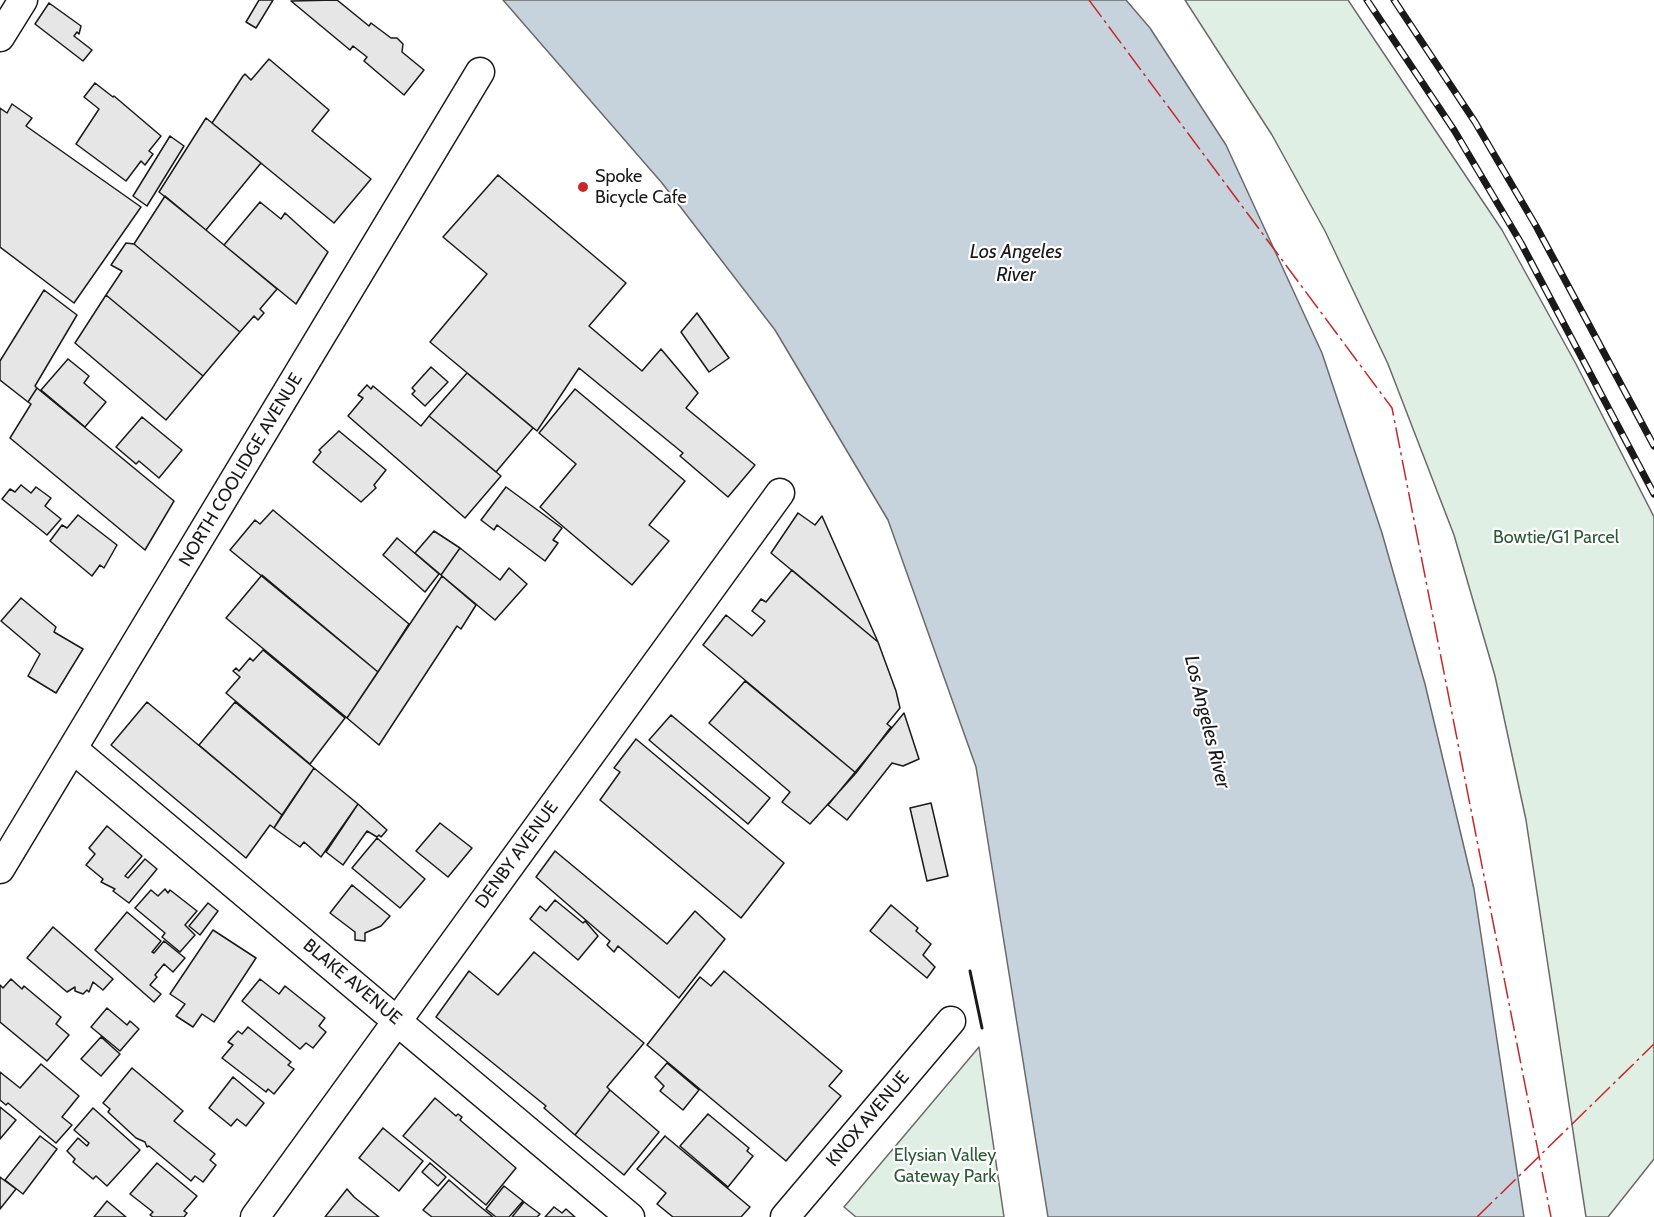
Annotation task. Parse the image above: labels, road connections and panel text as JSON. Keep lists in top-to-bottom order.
{
  "streets": {
    "street": [
      "NORTH COOLIDGE AVENUE",
      "DENBY AVENUE",
      "BLAKE AVENUE",
      "KNOX AVENUE"
    ]
  },
  "crossings": [
    ["NORTH COOLIDGE AVENUE", "BLAKE AVENUE"],
    ["DENBY AVENUE", "BLAKE AVENUE"]
  ],
  "water": ["Los Angeles River"],
  "parks": ["Bowtie/G1 Parcel", "Elysian Valley Gateway Park"],
  "places": ["Spoke Bicycle Cafe"]
}
